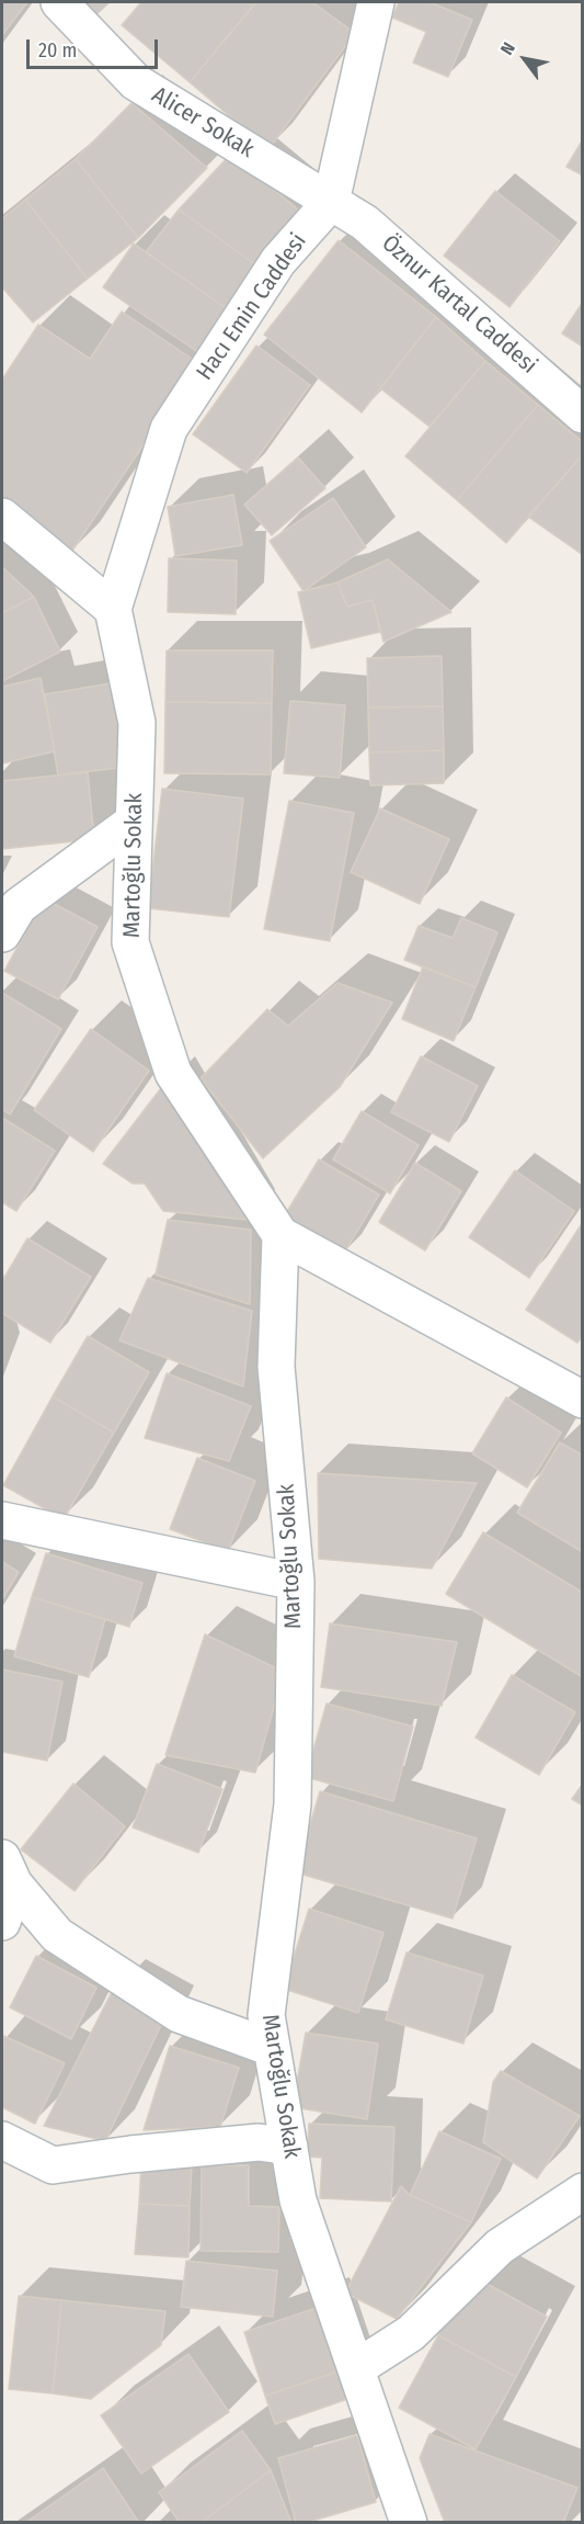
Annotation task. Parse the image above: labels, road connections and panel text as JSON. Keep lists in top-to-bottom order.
{
  "streets": {
    "street": [
      "Alicer Sokak",
      "Öznur Kartal Caddesi",
      "Hacı Emin Caddesi",
      "Martoğlu Sokak"
    ]
  },
  "crossings": [
    ["Alicer Sokak", "Öznur Kartal Caddesi"],
    ["Alicer Sokak", "Hacı Emin Caddesi"],
    ["Öznur Kartal Caddesi", "Hacı Emin Caddesi"],
    ["Hacı Emin Caddesi", "Martoğlu Sokak"]
  ],
  "scale_bar": "20 m",
  "north": "top left"
}
